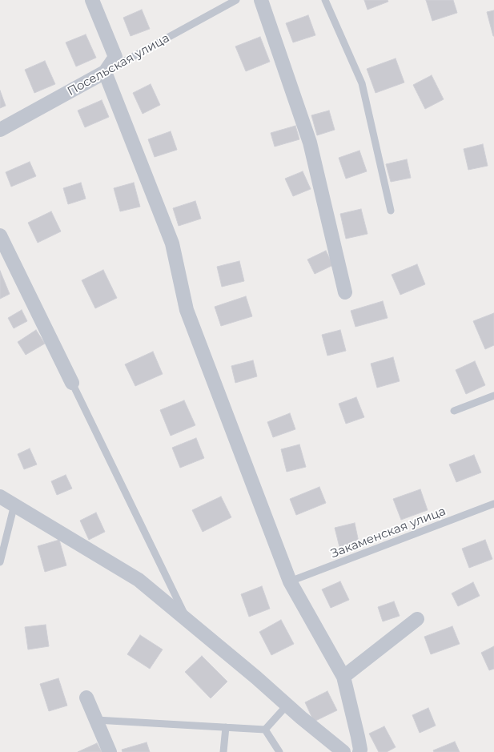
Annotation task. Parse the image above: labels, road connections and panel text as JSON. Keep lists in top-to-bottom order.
{
  "streets": {
    "street": ["Посельская улица"],
    "lane": ["Закаменская улица"]
  }
}
